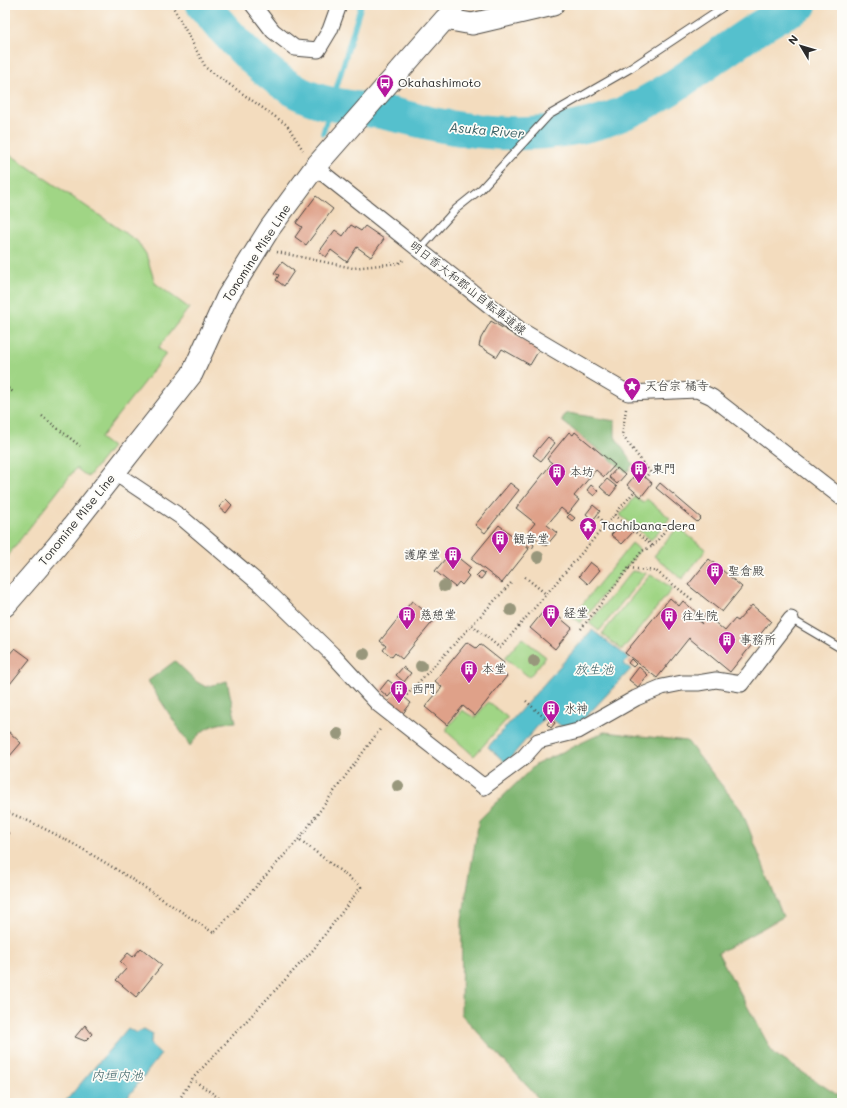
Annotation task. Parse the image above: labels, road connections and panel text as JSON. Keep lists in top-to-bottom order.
{
  "streets": {
    "main road": ["Tonomine Mise Line"],
    "street": ["明日香大和郡山自転車道線"]
  },
  "crossings": [
    ["Tonomine Mise Line", "明日香大和郡山自転車道線"]
  ],
  "water": ["Asuka River", "放生池", "内垣内池"],
  "places": {
    "bus stop": ["Okahashimoto"],
    "place": ["天台宗 橘寺"],
    "building": [
      "東門",
      "本坊",
      "観音堂",
      "護摩堂",
      "聖倉殿",
      "経堂",
      "慈憩堂",
      "往生院",
      "事務所",
      "本堂",
      "西門",
      "水神"
    ],
    "temple": ["Tachibana-dera"]
  },
  "north": "top left"
}
